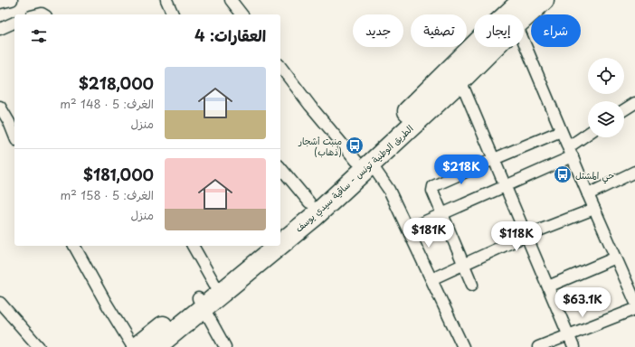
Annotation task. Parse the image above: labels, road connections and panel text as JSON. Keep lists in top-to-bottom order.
{
  "streets": {
    "highway": ["الطريق الوطنية تونس - ساقية سيدي يوسف"]
  },
  "places": {
    "bus stop": ["منبت أشجار (ذهاب)", "حي المشتل"]
  },
  "page": {
    "chip": [
      "شراء",
      "إيجار",
      "تصفية",
      "جديد"
    ],
    "heading": "العقارات: 4",
    "list": [
      {
        "name": "$218,000",
        "note": "الغرف: 5 · 148 m² · منزل"
      },
      {
        "name": "$181,000",
        "note": "الغرف: 5 · 158 m² · منزل"
      }
    ],
    "price": [
      "$218K",
      "$181K",
      "$118K",
      "$63.1K"
    ]
  }
}
